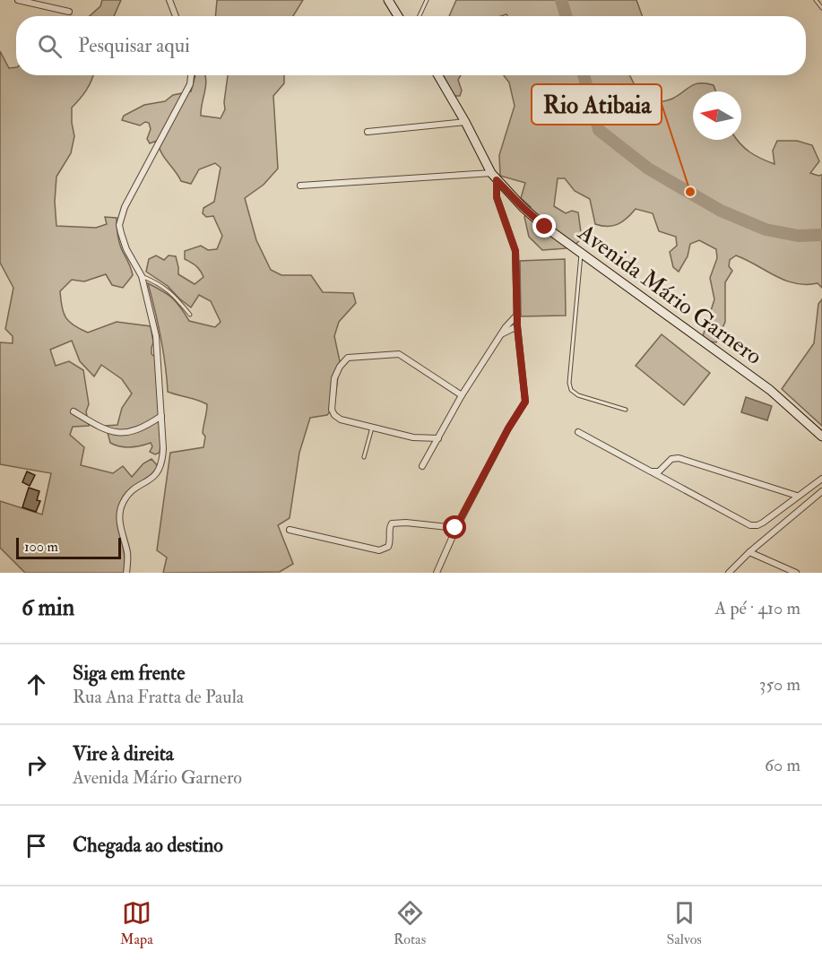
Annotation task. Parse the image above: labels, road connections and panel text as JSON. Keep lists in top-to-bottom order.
{
  "streets": {
    "main road": ["Avenida Mário Garnero"]
  },
  "places": ["Rio Atibaia"],
  "scale_bar": "100 m",
  "north": "left",
  "page": {
    "search": "Pesquisar aqui",
    "scale": "100 m",
    "heading": ["6 min", "A pé · 410 m"],
    "list": [
      ["Siga em frente", "Rua Ana Fratta de Paula", "350 m"],
      ["Vire à direita", "Avenida Mário Garnero", "60 m"],
      "Chegada ao destino"
    ],
    "nav": ["Mapa", "Rotas", "Salvos"]
  }
}
